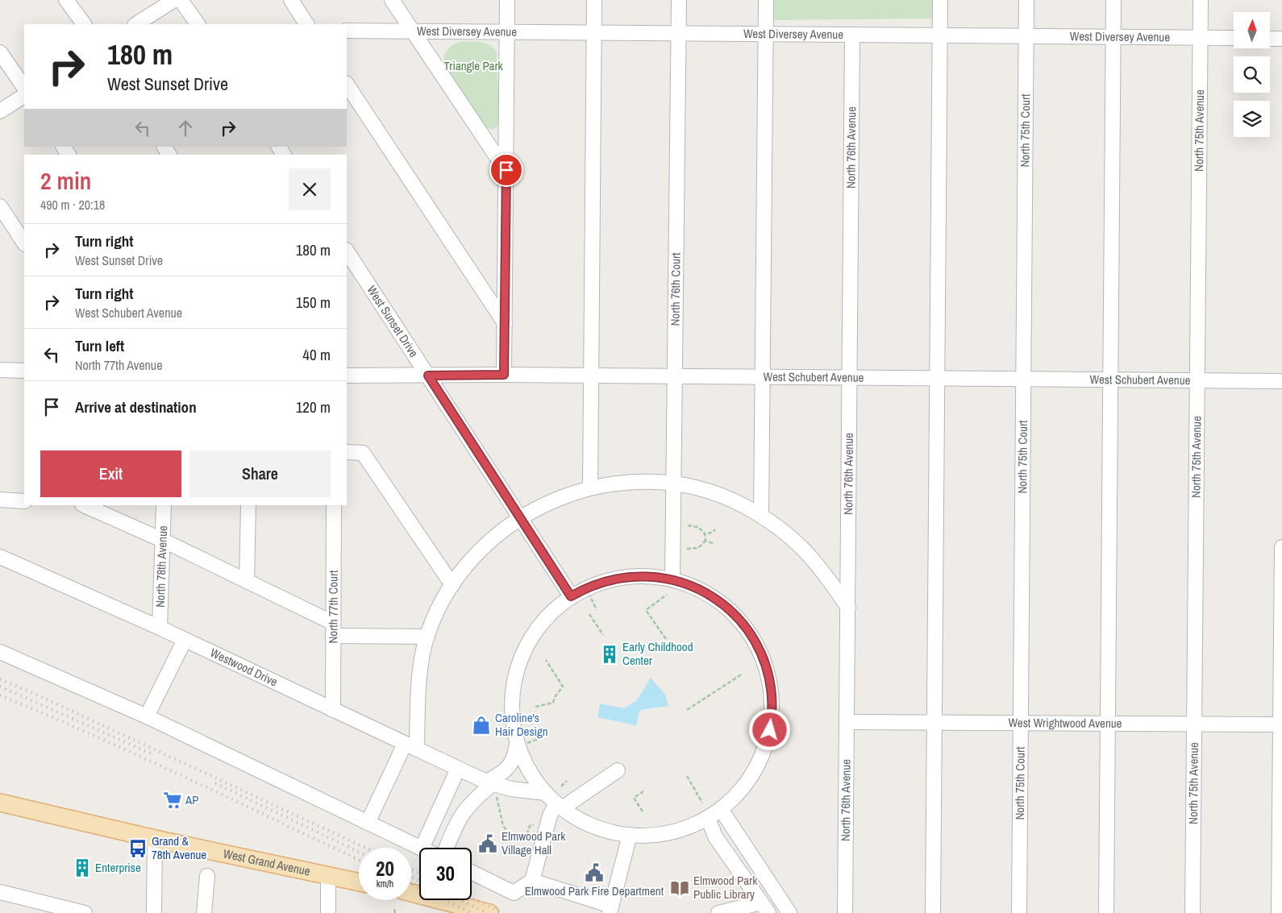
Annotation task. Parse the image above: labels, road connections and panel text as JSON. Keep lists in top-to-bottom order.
{
  "streets": {
    "main road": ["West Grand Avenue"],
    "street": [
      "West Diversey Avenue",
      "North 75th Court",
      "North 75th Avenue",
      "North 76th Avenue",
      "North 76th Court",
      "West Sunset Drive",
      "West Schubert Avenue",
      "North 78th Avenue",
      "North 77th Court",
      "Westwood Drive",
      "West Wrightwood Avenue"
    ]
  },
  "crossings": [
    ["West Diversey Avenue", "North 75th Court"],
    ["West Diversey Avenue", "North 75th Avenue"],
    ["West Diversey Avenue", "North 76th Avenue"],
    ["West Diversey Avenue", "North 76th Court"],
    ["North 75th Court", "West Schubert Avenue"],
    ["North 75th Court", "West Wrightwood Avenue"],
    ["North 75th Avenue", "West Schubert Avenue"],
    ["North 75th Avenue", "West Wrightwood Avenue"],
    ["North 76th Avenue", "West Schubert Avenue"],
    ["North 76th Avenue", "West Wrightwood Avenue"],
    ["North 76th Court", "West Schubert Avenue"],
    ["West Sunset Drive", "West Schubert Avenue"],
    ["North 78th Avenue", "Westwood Drive"],
    ["North 77th Court", "Westwood Drive"]
  ],
  "parks": ["Triangle Park"],
  "places": {
    "building": ["Early Childhood Center", "Enterprise"],
    "shop": ["Caroline's Hair Design"],
    "supermarket": ["AP"],
    "public building": ["Elmwood Park Village Hall", "Elmwood Park Fire Department"],
    "bus stop": ["Grand & 78th Avenue"],
    "library": ["Elmwood Park Public Library"]
  },
  "north": "top",
  "page": {
    "turn": ["180 m", "West Sunset Drive"],
    "heading": ["2 min", "490 m · 20:18"],
    "list": [
      {
        "name": "Turn right",
        "note": "West Sunset Drive",
        "value": "180 m"
      },
      {
        "name": "Turn right",
        "note": "West Schubert Avenue",
        "value": "150 m"
      },
      {
        "name": "Turn left",
        "note": "North 77th Avenue",
        "value": "40 m"
      },
      {
        "name": "Arrive at destination",
        "value": "120 m"
      }
    ],
    "buttons": ["Exit", "Share"],
    "speed": "20 km/h",
    "limit": "30"
  }
}
